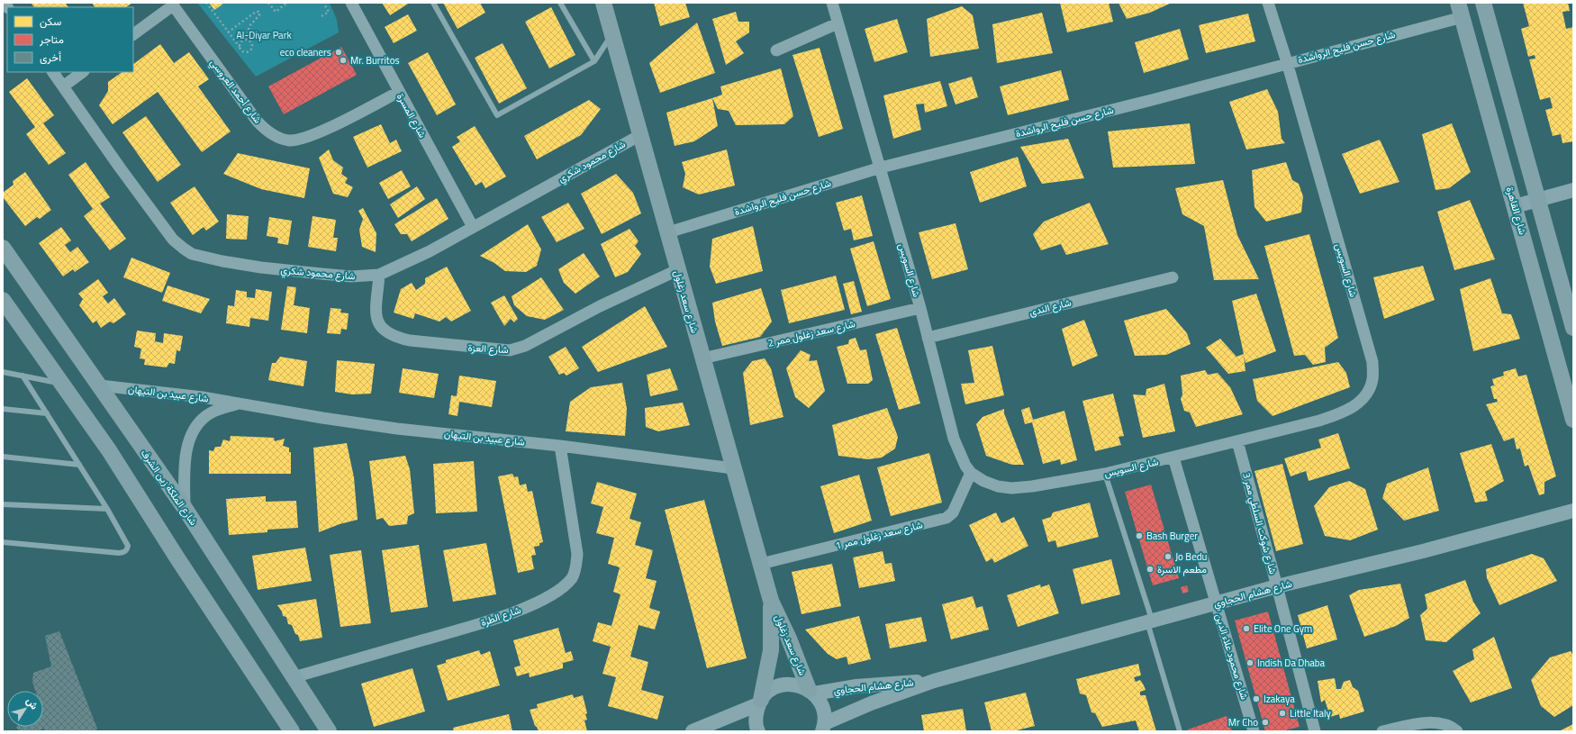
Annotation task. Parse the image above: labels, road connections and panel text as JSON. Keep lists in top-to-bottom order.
{
  "streets": {
    "main road": ["شارع القاهرة", "شارع سعد زغلول", "شارع الملكة زين الشرف"],
    "street": [
      "شارع حسن فليح الرواشدة",
      "شارع أحمد العروسي",
      "شارع المسرة",
      "شارع محمود شكري",
      "شارع السويس",
      "شارع الندى",
      "شارع سعد زغلول ممر 2",
      "شارع العزة",
      "شارع عبيد بن التيهان",
      "شارع شوكت السلطي ممر 3",
      "شارع سعد زغلول ممر 1",
      "شارع هشام الحجاوي",
      "شارع الطرة",
      "شارع محمود علاء الدين"
    ]
  },
  "crossings": [
    ["شارع حسن فليح الرواشدة", "شارع القاهرة"],
    ["شارع حسن فليح الرواشدة", "شارع السويس"],
    ["شارع حسن فليح الرواشدة", "شارع سعد زغلول"],
    ["شارع أحمد العروسي", "شارع المسرة"],
    ["شارع المسرة", "شارع محمود شكري"],
    ["شارع محمود شكري", "شارع سعد زغلول"],
    ["شارع محمود شكري", "شارع العزة"],
    ["شارع السويس", "شارع الندى"],
    ["شارع السويس", "شارع سعد زغلول ممر 2"],
    ["شارع السويس", "شارع شوكت السلطي ممر 3"],
    ["شارع السويس", "شارع سعد زغلول ممر 1"],
    ["شارع السويس", "شارع محمود علاء الدين"],
    ["شارع سعد زغلول", "شارع سعد زغلول ممر 2"],
    ["شارع سعد زغلول", "شارع العزة"],
    ["شارع سعد زغلول", "شارع عبيد بن التيهان"],
    ["شارع سعد زغلول", "شارع سعد زغلول ممر 1"],
    ["شارع سعد زغلول", "شارع هشام الحجاوي"],
    ["شارع عبيد بن التيهان", "شارع الملكة زين الشرف"],
    ["شارع عبيد بن التيهان", "شارع الطرة"],
    ["شارع الملكة زين الشرف", "شارع الطرة"],
    ["شارع شوكت السلطي ممر 3", "شارع هشام الحجاوي"],
    ["شارع هشام الحجاوي", "شارع محمود علاء الدين"]
  ],
  "parks": ["Al-Diyar Park"],
  "places": [
    "eco cleaners",
    "Mr. Burritos",
    "Bash Burger",
    "Jo Bedu",
    "مطعم الاسرة",
    "Elite One Gym",
    "Indish Da Dhaba",
    "Izakaya",
    "Little Italy",
    "Mr Cho"
  ],
  "legend": ["سكن", "متاجر", "أخرى"],
  "north": "top right"
}
